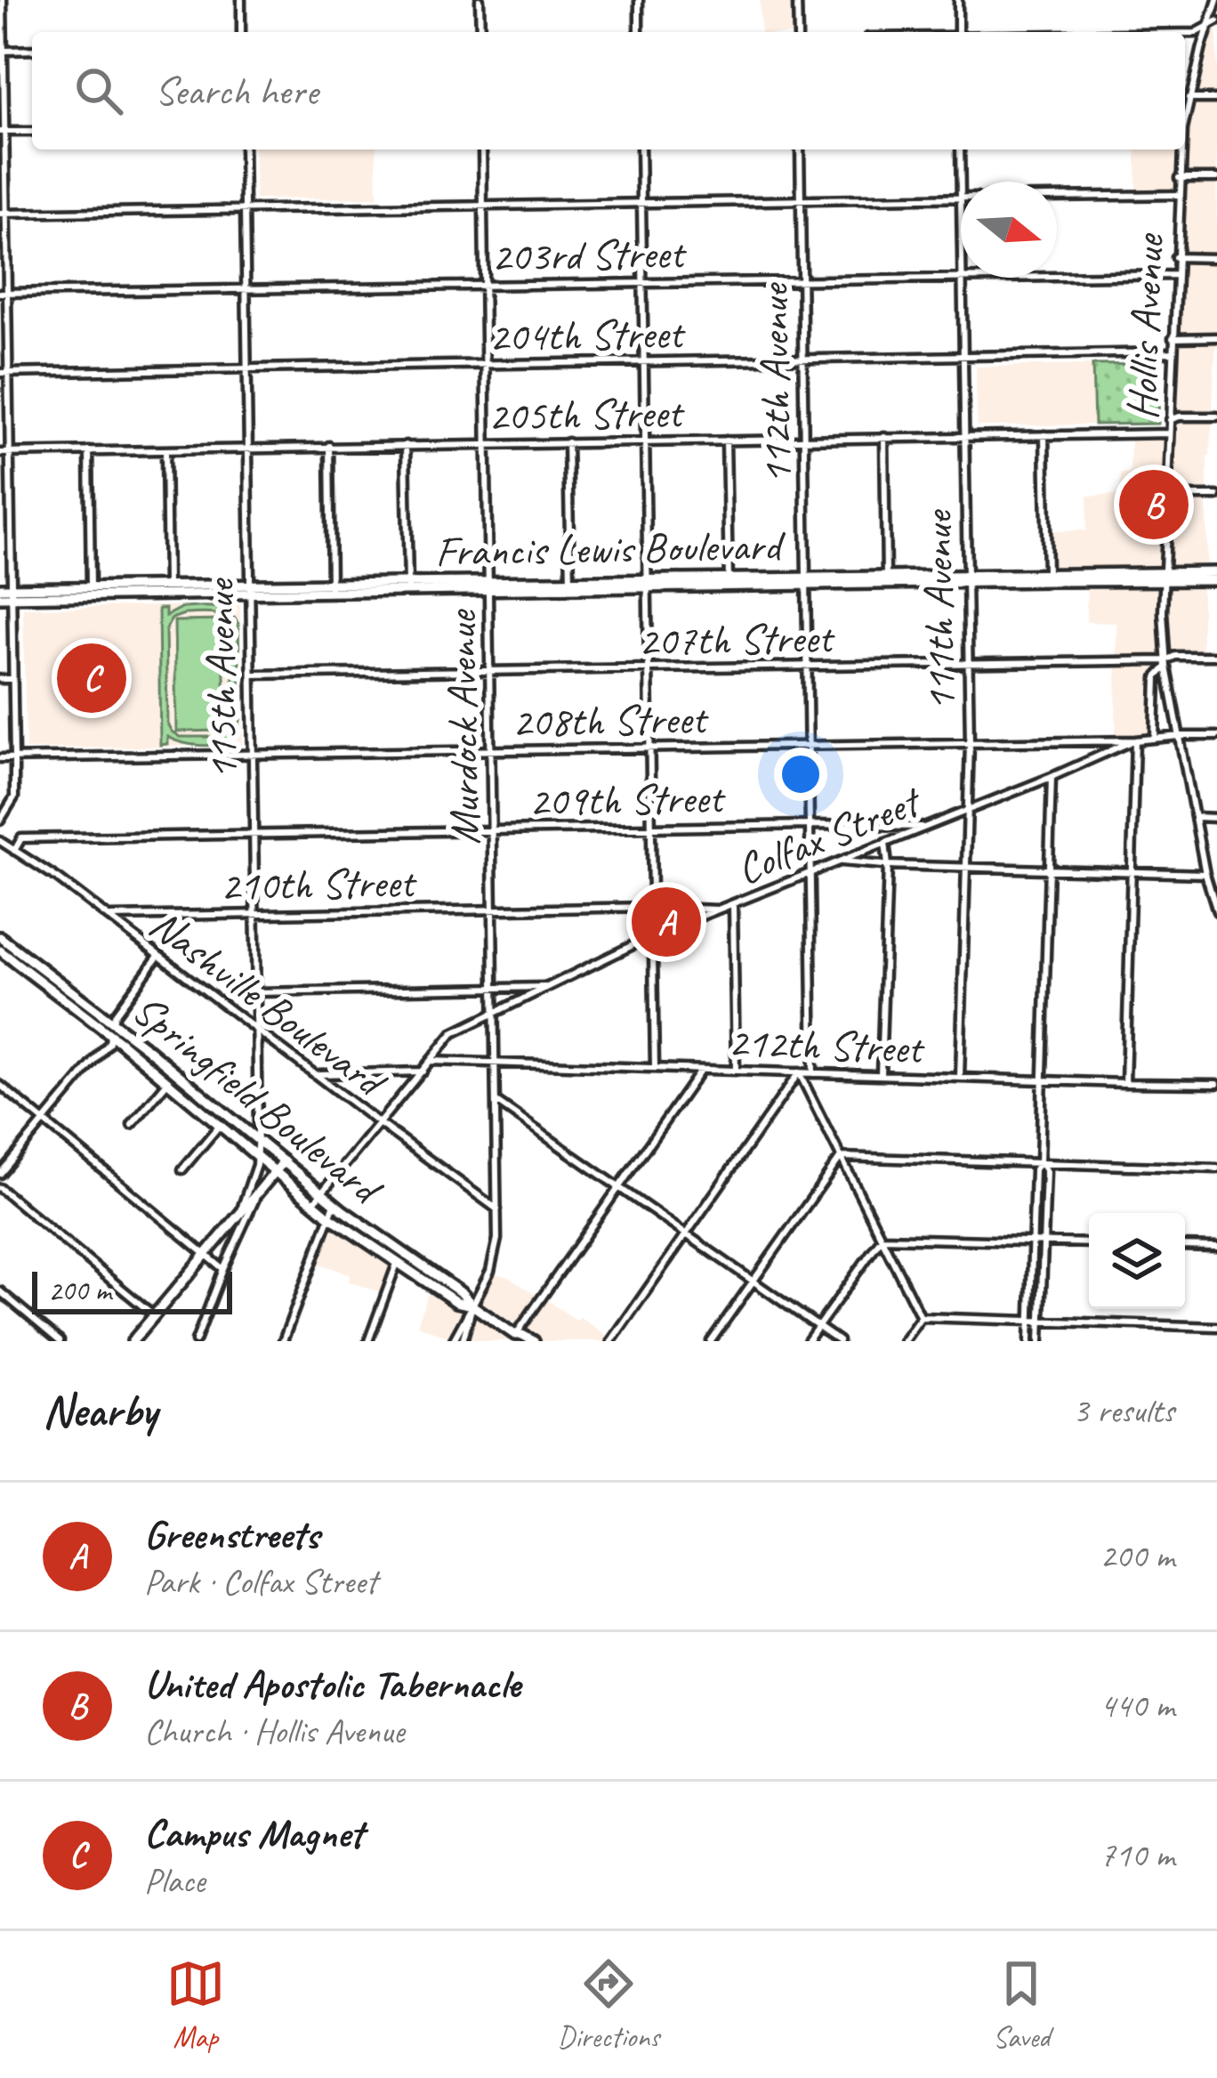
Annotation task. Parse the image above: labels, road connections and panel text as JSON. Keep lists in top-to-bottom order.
{
  "streets": {
    "main road": ["Francis Lewis Boulevard", "115th Avenue", "Springfield Boulevard"],
    "street": [
      "203rd Street",
      "Hollis Avenue",
      "204th Street",
      "112th Avenue",
      "205th Street",
      "111th Avenue",
      "207th Street",
      "208th Street",
      "Murdock Avenue",
      "209th Street",
      "Colfax Street",
      "210th Street",
      "Nashville Boulevard",
      "212th Street"
    ]
  },
  "crossings": [
    ["203rd Street", "Hollis Avenue"],
    ["203rd Street", "112th Avenue"],
    ["203rd Street", "111th Avenue"],
    ["203rd Street", "115th Avenue"],
    ["203rd Street", "Murdock Avenue"],
    ["Hollis Avenue", "204th Street"],
    ["Hollis Avenue", "205th Street"],
    ["Hollis Avenue", "Francis Lewis Boulevard"],
    ["Hollis Avenue", "207th Street"],
    ["Hollis Avenue", "208th Street"],
    ["204th Street", "112th Avenue"],
    ["204th Street", "111th Avenue"],
    ["204th Street", "115th Avenue"],
    ["204th Street", "Murdock Avenue"],
    ["112th Avenue", "205th Street"],
    ["112th Avenue", "Francis Lewis Boulevard"],
    ["112th Avenue", "207th Street"],
    ["112th Avenue", "208th Street"],
    ["112th Avenue", "209th Street"],
    ["112th Avenue", "Colfax Street"],
    ["112th Avenue", "212th Street"],
    ["205th Street", "111th Avenue"],
    ["205th Street", "115th Avenue"],
    ["205th Street", "Murdock Avenue"],
    ["Francis Lewis Boulevard", "111th Avenue"],
    ["Francis Lewis Boulevard", "115th Avenue"],
    ["Francis Lewis Boulevard", "Murdock Avenue"],
    ["111th Avenue", "207th Street"],
    ["111th Avenue", "208th Street"],
    ["111th Avenue", "Colfax Street"],
    ["111th Avenue", "212th Street"],
    ["207th Street", "115th Avenue"],
    ["207th Street", "Murdock Avenue"],
    ["115th Avenue", "208th Street"],
    ["115th Avenue", "209th Street"],
    ["115th Avenue", "210th Street"],
    ["115th Avenue", "Nashville Boulevard"],
    ["115th Avenue", "Springfield Boulevard"],
    ["208th Street", "Murdock Avenue"],
    ["208th Street", "Colfax Street"],
    ["Murdock Avenue", "209th Street"],
    ["Murdock Avenue", "Colfax Street"],
    ["Murdock Avenue", "210th Street"],
    ["Murdock Avenue", "Nashville Boulevard"],
    ["Murdock Avenue", "212th Street"],
    ["Murdock Avenue", "Springfield Boulevard"],
    ["209th Street", "Colfax Street"],
    ["209th Street", "Nashville Boulevard"],
    ["Colfax Street", "210th Street"],
    ["Colfax Street", "Nashville Boulevard"],
    ["Colfax Street", "212th Street"],
    ["Colfax Street", "Springfield Boulevard"],
    ["210th Street", "Nashville Boulevard"]
  ],
  "scale_bar": "200 m",
  "north": "right",
  "page": {
    "search": "Search here",
    "pins": ["B", "C", "A"],
    "scale": "200 m",
    "heading": ["Nearby", "3 results"],
    "list": [
      {
        "mark": "A",
        "name": "Greenstreets",
        "note": "Park · Colfax Street",
        "value": "200 m"
      },
      {
        "mark": "B",
        "name": "United Apostolic Tabernacle",
        "note": "Church · Hollis Avenue",
        "value": "440 m"
      },
      {
        "mark": "C",
        "name": "Campus Magnet",
        "note": "Place",
        "value": "710 m"
      }
    ],
    "nav": ["Map", "Directions", "Saved"]
  }
}
